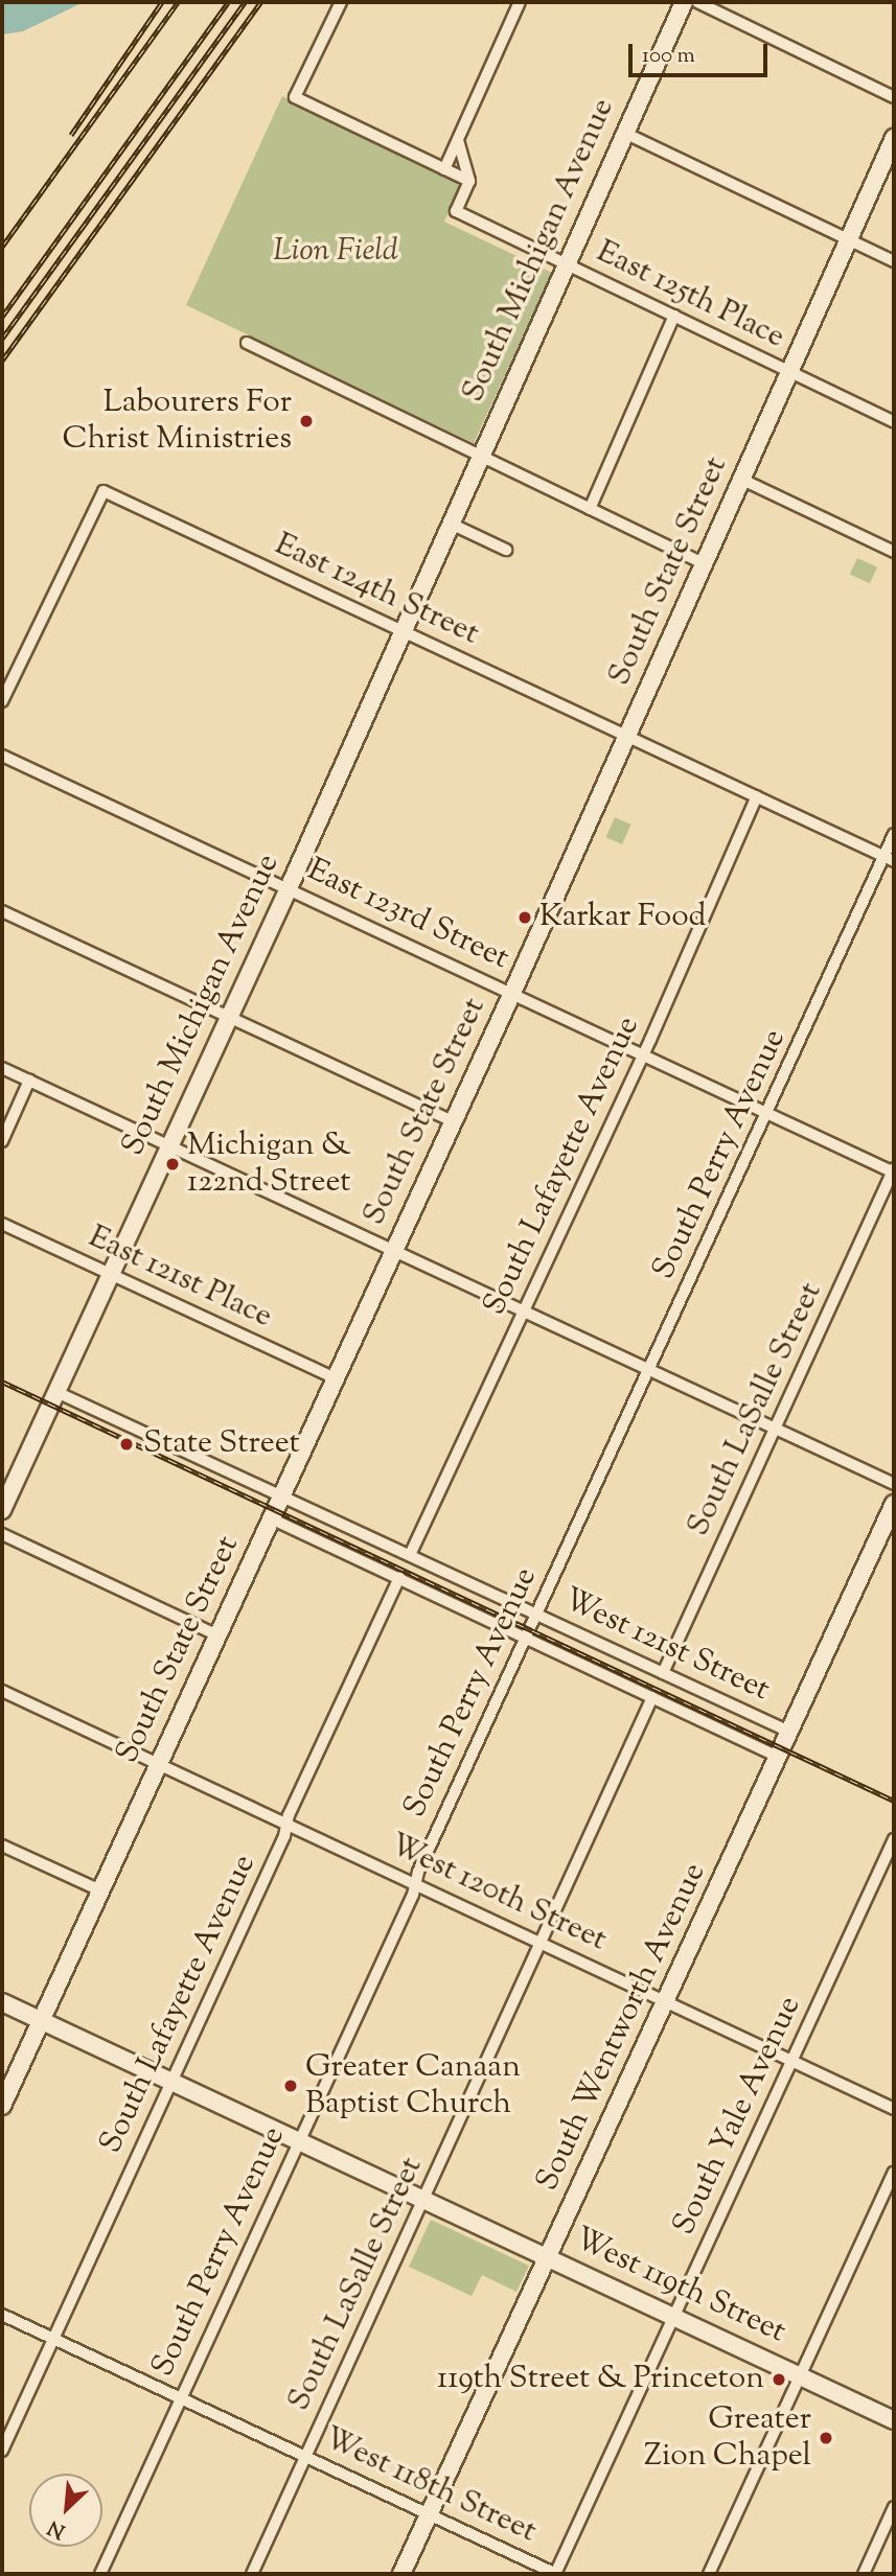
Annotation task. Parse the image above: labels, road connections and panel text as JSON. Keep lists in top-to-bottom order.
{
  "streets": {
    "street": [
      "South Michigan Avenue",
      "East 125th Place",
      "South State Street",
      "East 124th Street",
      "East 123rd Street",
      "South Perry Avenue",
      "South Lafayette Avenue",
      "East 121st Place",
      "South LaSalle Street",
      "West 121st Street",
      "West 120th Street",
      "South Wentworth Avenue",
      "South Yale Avenue",
      "West 119th Street",
      "West 118th Street"
    ]
  },
  "crossings": [
    ["South Michigan Avenue", "East 125th Place"],
    ["South Michigan Avenue", "East 124th Street"],
    ["South Michigan Avenue", "East 123rd Street"],
    ["South Michigan Avenue", "East 121st Place"],
    ["South Michigan Avenue", "West 121st Street"],
    ["East 125th Place", "South State Street"],
    ["South State Street", "East 124th Street"],
    ["South State Street", "East 123rd Street"],
    ["South State Street", "East 121st Place"],
    ["South State Street", "West 121st Street"],
    ["South State Street", "West 120th Street"],
    ["South State Street", "West 119th Street"],
    ["East 124th Street", "South Perry Avenue"],
    ["East 124th Street", "South Lafayette Avenue"],
    ["East 123rd Street", "South Perry Avenue"],
    ["East 123rd Street", "South Lafayette Avenue"],
    ["East 123rd Street", "South LaSalle Street"],
    ["South Perry Avenue", "West 121st Street"],
    ["South Perry Avenue", "West 120th Street"],
    ["South Perry Avenue", "West 119th Street"],
    ["South Perry Avenue", "West 118th Street"],
    ["South Lafayette Avenue", "West 121st Street"],
    ["South Lafayette Avenue", "West 120th Street"],
    ["South Lafayette Avenue", "West 119th Street"],
    ["South Lafayette Avenue", "West 118th Street"],
    ["South LaSalle Street", "West 121st Street"],
    ["South LaSalle Street", "West 120th Street"],
    ["South LaSalle Street", "West 119th Street"],
    ["South LaSalle Street", "West 118th Street"],
    ["West 121st Street", "South Wentworth Avenue"],
    ["West 120th Street", "South Wentworth Avenue"],
    ["West 120th Street", "South Yale Avenue"],
    ["South Wentworth Avenue", "West 119th Street"],
    ["South Wentworth Avenue", "West 118th Street"],
    ["South Yale Avenue", "West 119th Street"],
    ["South Yale Avenue", "West 118th Street"]
  ],
  "parks": ["Lion Field"],
  "places": [
    "Labourers For Christ Ministries",
    "Karkar Food",
    "Michigan & 122nd Street",
    "State Street",
    "Greater Canaan Baptist Church",
    "119th Street & Princeton",
    "Greater Zion Chapel"
  ],
  "scale_bar": "100 m",
  "north": "bottom left"
}
